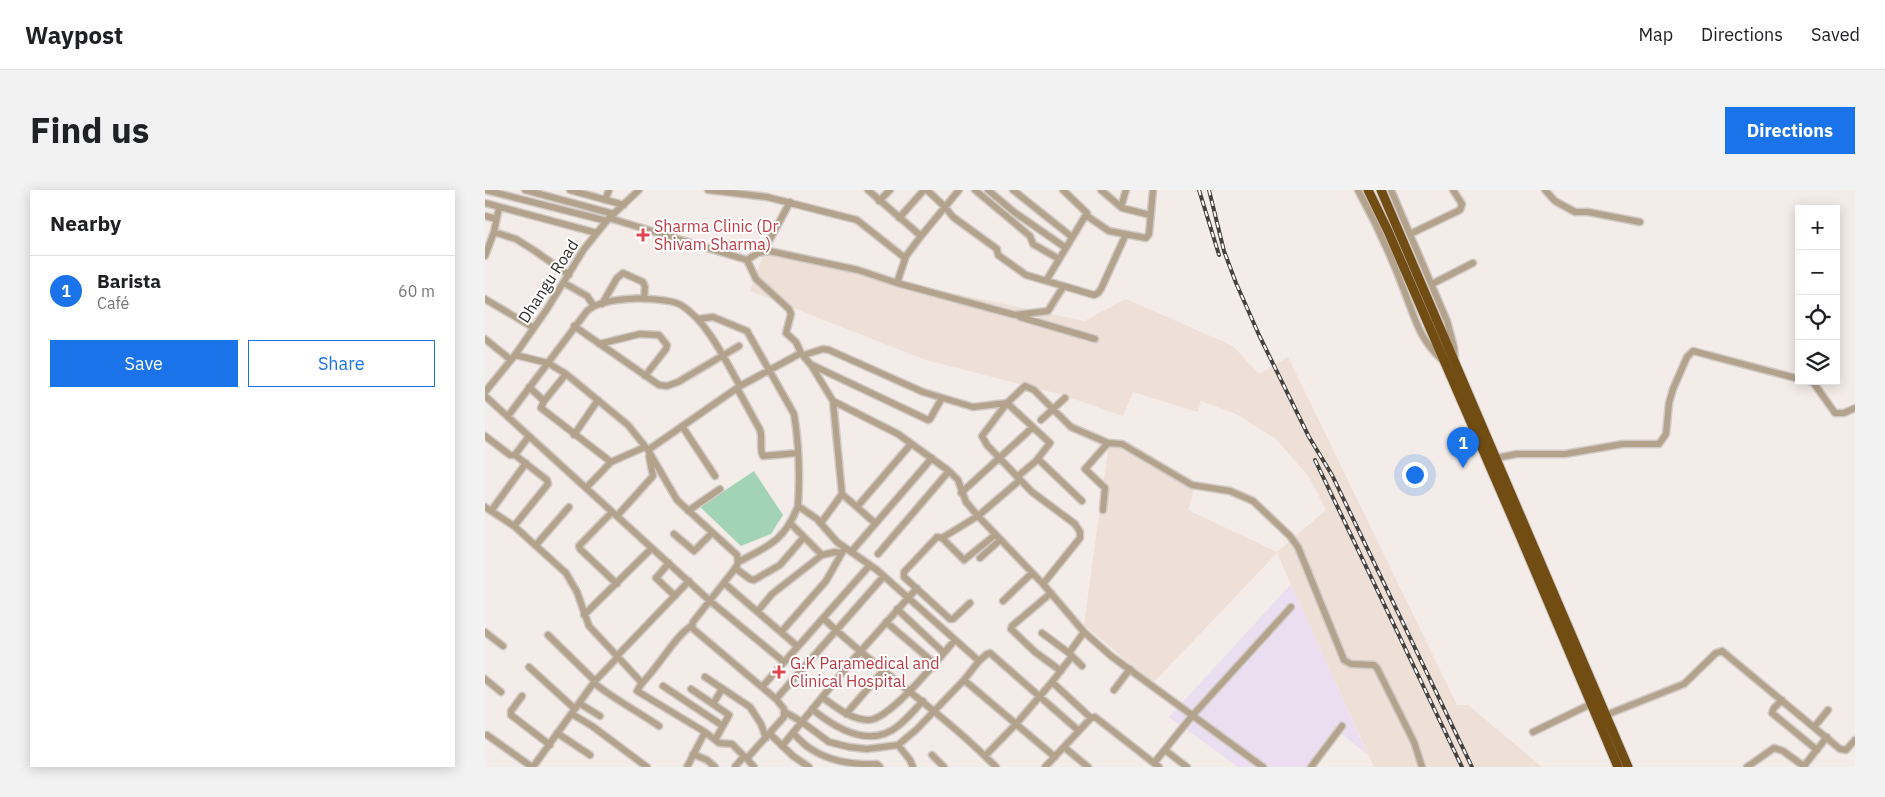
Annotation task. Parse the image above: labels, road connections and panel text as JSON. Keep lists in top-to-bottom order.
{
  "streets": {
    "street": ["Dhangu Road"]
  },
  "places": {
    "health": ["Sharma Clinic (Dr Shivam Sharma)", "G.K Paramedical and Clinical Hospital"]
  },
  "page": {
    "header": "Waypost",
    "nav": ["Map", "Directions", "Saved"],
    "title": "Find us",
    "buttons": [
      "Directions",
      ["Save", "Share"]
    ],
    "heading": "Nearby",
    "map_buttons": ["+", "−"],
    "list": [
      {
        "mark": "1",
        "name": "Barista",
        "note": "Café",
        "value": "60 m"
      }
    ],
    "pins": "1"
  }
}
